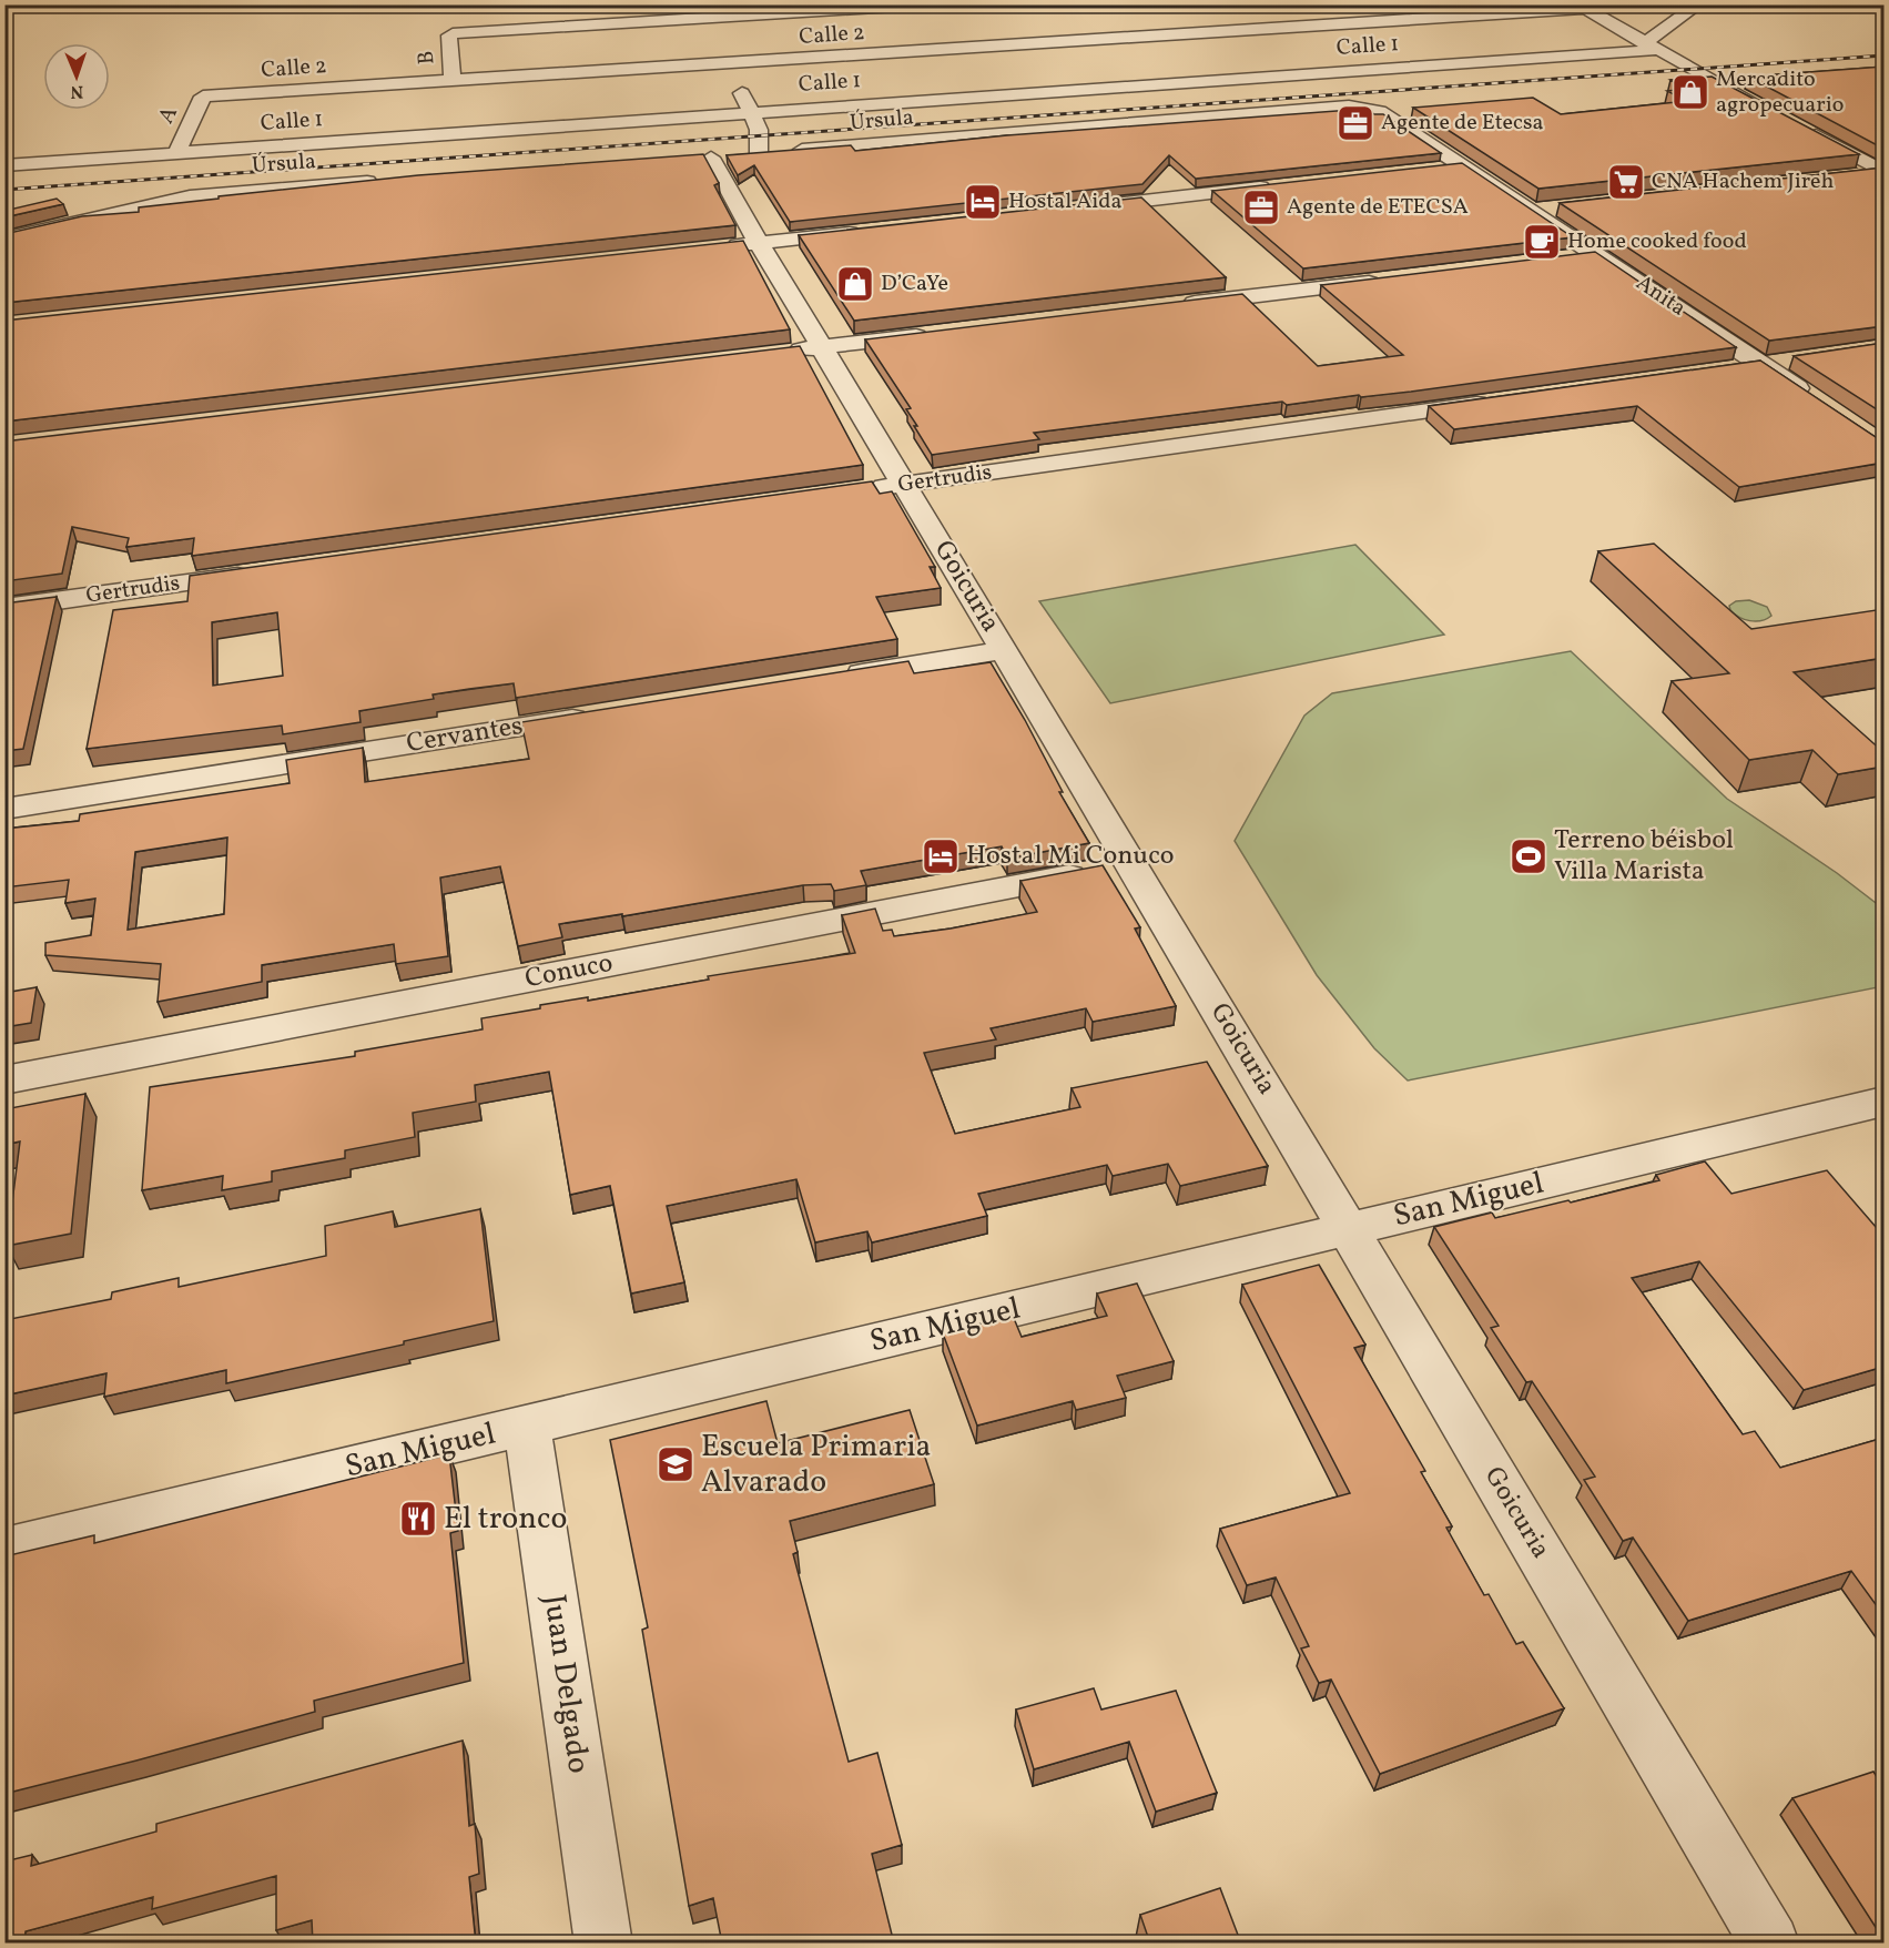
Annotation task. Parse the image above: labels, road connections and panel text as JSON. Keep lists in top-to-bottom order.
{
  "streets": {
    "street": [
      "Calle 2",
      "Calle 1",
      "B",
      "A",
      "Úrsula",
      "Anita",
      "Gertrudis",
      "Goicuria",
      "Cervantes",
      "Conuco",
      "San Miguel",
      "Juan Delgado"
    ]
  },
  "crossings": [
    ["Calle 2", "B"],
    ["Calle 2", "A"],
    ["Calle 1", "A"],
    ["Úrsula", "Anita"],
    ["Úrsula", "Goicuria"],
    ["Gertrudis", "Goicuria"],
    ["Goicuria", "Conuco"],
    ["Goicuria", "San Miguel"],
    ["San Miguel", "Juan Delgado"]
  ],
  "places": {
    "shop": ["Mercadito agropecuario", "D’CaYe"],
    "office": ["Agente de Etecsa", "Agente de ETECSA"],
    "supermarket": ["CNA Hachem Jireh"],
    "hotel": ["Hostal Aida", "Hostal Mi Conuco"],
    "cafe": ["Home cooked food"],
    "sports": ["Terreno béisbol Villa Marista"],
    "school or university": ["Escuela Primaria Alvarado"],
    "restaurant": ["El tronco"]
  },
  "north": "bottom"
}
